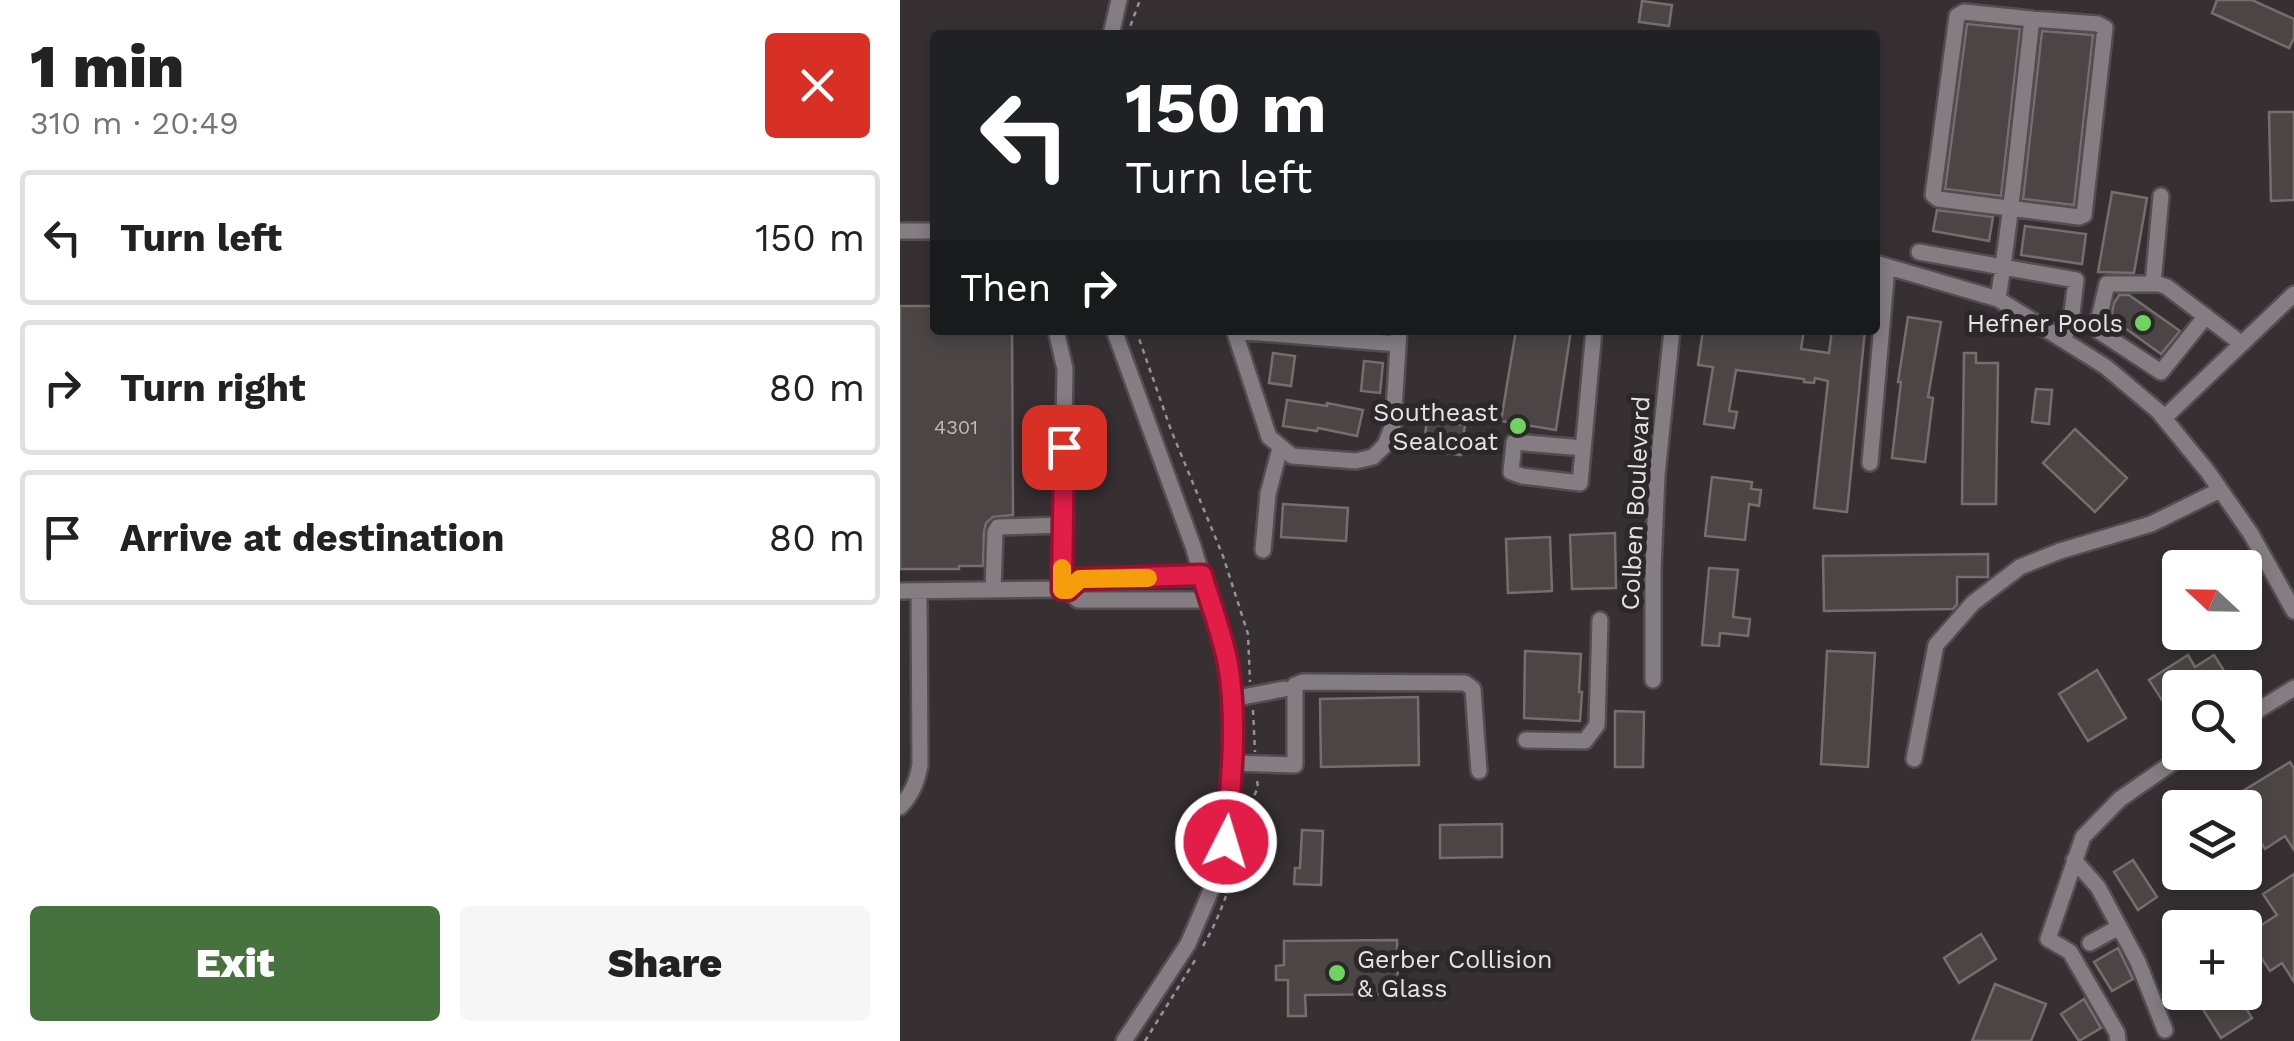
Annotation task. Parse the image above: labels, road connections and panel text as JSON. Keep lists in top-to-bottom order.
{
  "streets": {
    "street": ["Colben Boulevard"]
  },
  "places": ["Hefner Pools", "Southeast Sealcoat", "Gerber Collision & Glass"],
  "house_numbers": ["4301"],
  "north": "left",
  "page": {
    "heading": ["1 min", "310 m · 20:49"],
    "turn": ["150 m", "Turn left"],
    "list": [
      {
        "name": "Turn left",
        "value": "150 m"
      },
      {
        "name": "Turn right",
        "value": "80 m"
      },
      {
        "name": "Arrive at destination",
        "value": "80 m"
      }
    ],
    "then": "Then",
    "map_buttons": "+",
    "buttons": ["Exit", "Share"]
  }
}
